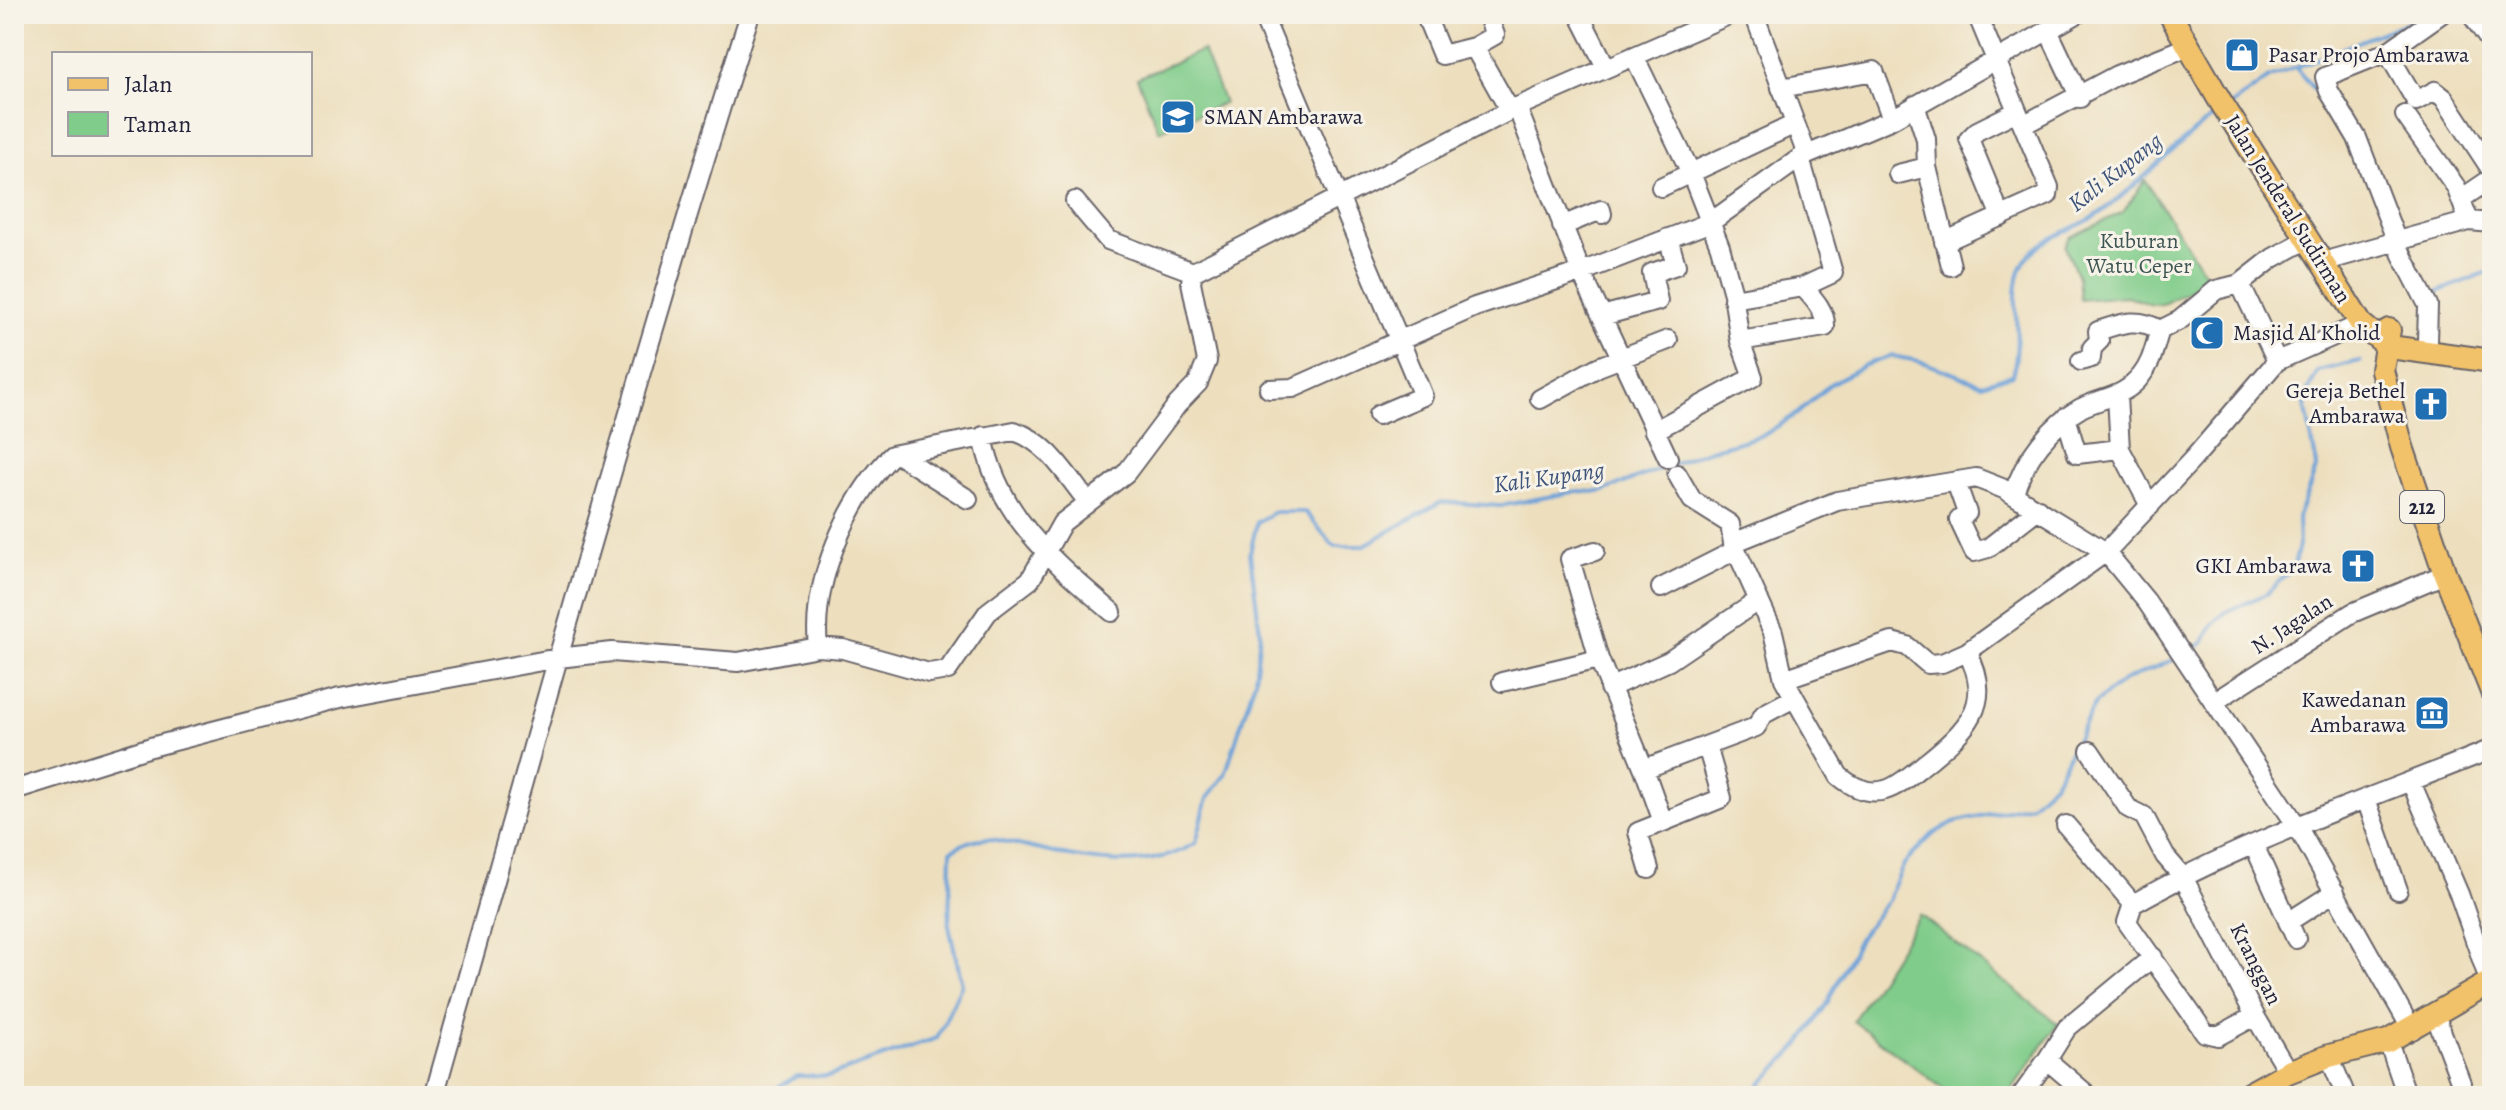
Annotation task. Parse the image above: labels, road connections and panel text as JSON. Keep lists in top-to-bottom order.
{
  "streets": {
    "main road": ["Jalan Jenderal Sudirman", "212"],
    "street": ["N. Jagalan", "Kranggan"]
  },
  "crossings": [
    ["Jalan Jenderal Sudirman", "212"],
    ["212", "N. Jagalan"]
  ],
  "water": ["Kali Kupang"],
  "parks": ["Kuburan Watu Ceper"],
  "places": {
    "shop": ["Pasar Projo Ambarawa"],
    "school or university": ["SMAN Ambarawa"],
    "mosque": ["Masjid Al Kholid"],
    "church": ["Gereja Bethel Ambarawa", "GKI Ambarawa"],
    "museum": ["Kawedanan Ambarawa"]
  },
  "legend": ["Jalan", "Taman"]
}
